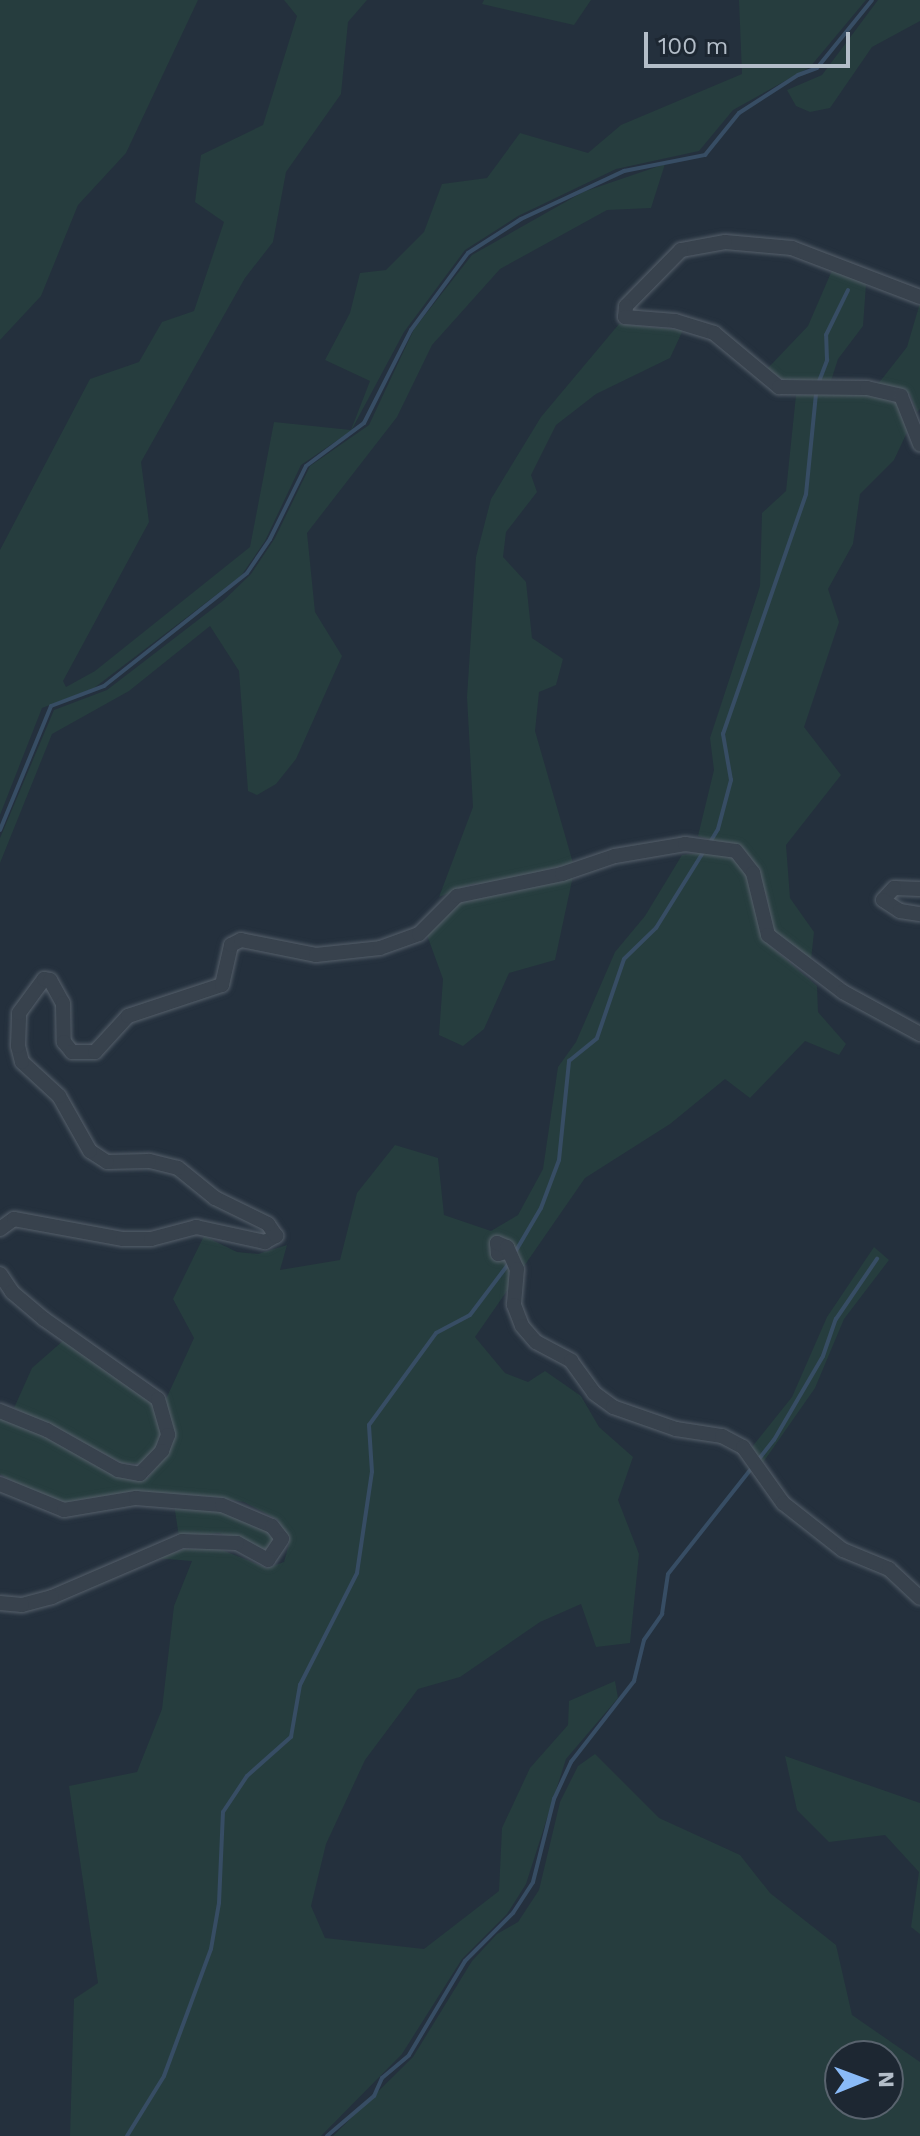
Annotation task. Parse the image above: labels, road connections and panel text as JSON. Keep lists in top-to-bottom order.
{
  "scale_bar": "100 m",
  "north": "right"
}
